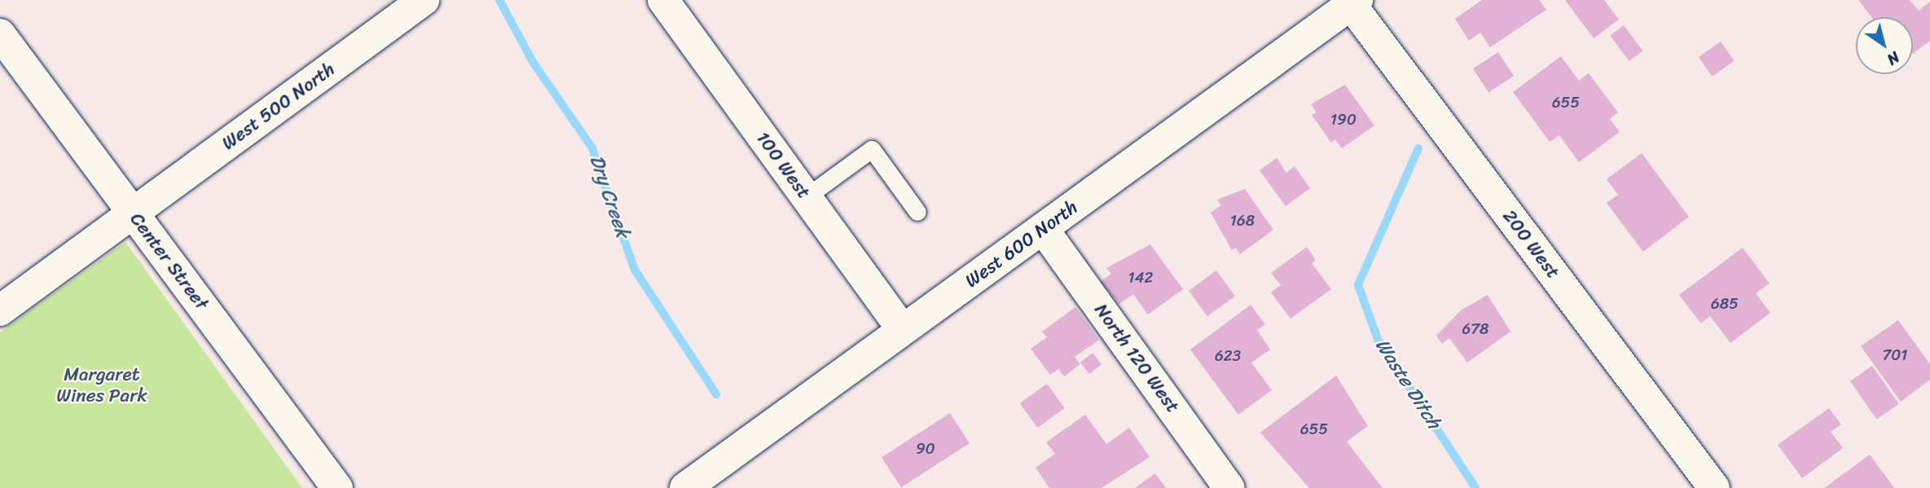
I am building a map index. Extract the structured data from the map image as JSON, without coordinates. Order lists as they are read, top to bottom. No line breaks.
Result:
{"streets":{"street":["West 500 North","100 West","West 600 North","200 West","Center Street","North 120 West"]},"crossings":[["West 500 North","Center Street"],["100 West","West 600 North"],["West 600 North","200 West"],["West 600 North","North 120 West"]],"water":["Dry Creek","Waste Ditch"],"parks":["Margaret Wines Park"],"house_numbers":["655","190","168","142","685","678","701","623","655","90"],"north":"bottom right"}
